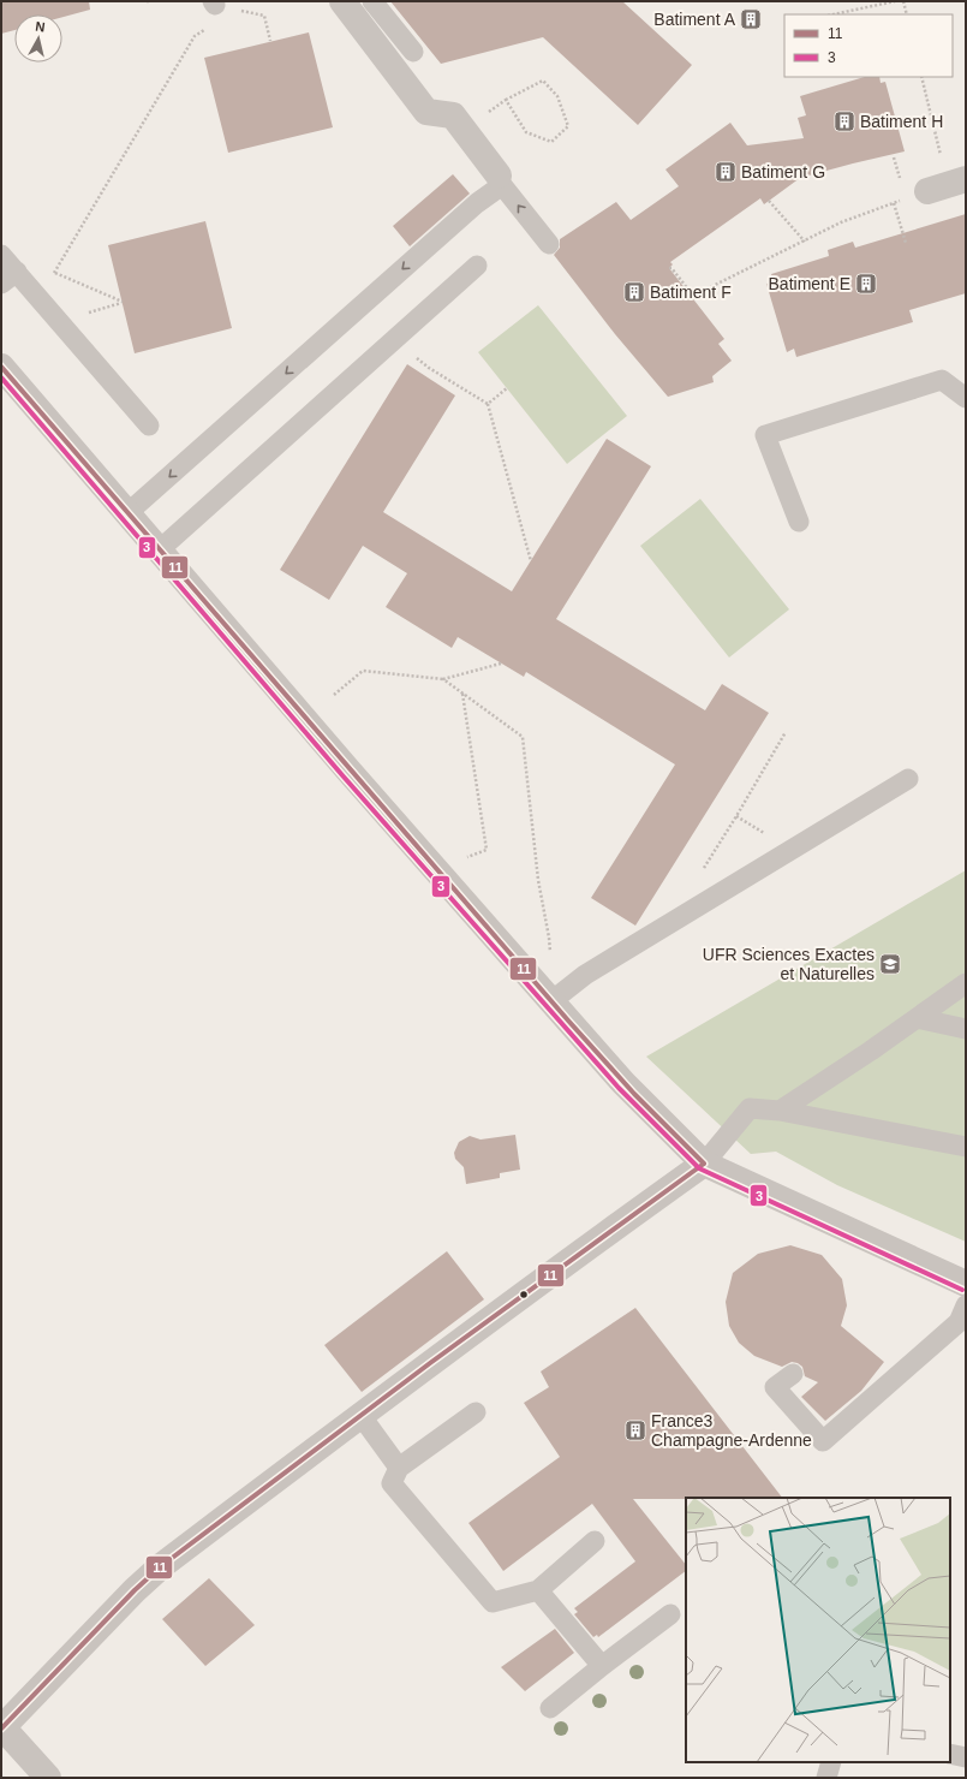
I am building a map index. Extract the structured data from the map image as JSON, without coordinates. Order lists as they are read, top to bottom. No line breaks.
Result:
{"places":{"building":["Batiment A","Batiment H","Batiment G","Batiment E","Batiment F","France3 Champagne-Ardenne"],"school or university":["UFR Sciences Exactes et Naturelles"]},"lines":["transit line 11","transit line 3"],"legend":["11","3"],"north":"top"}
